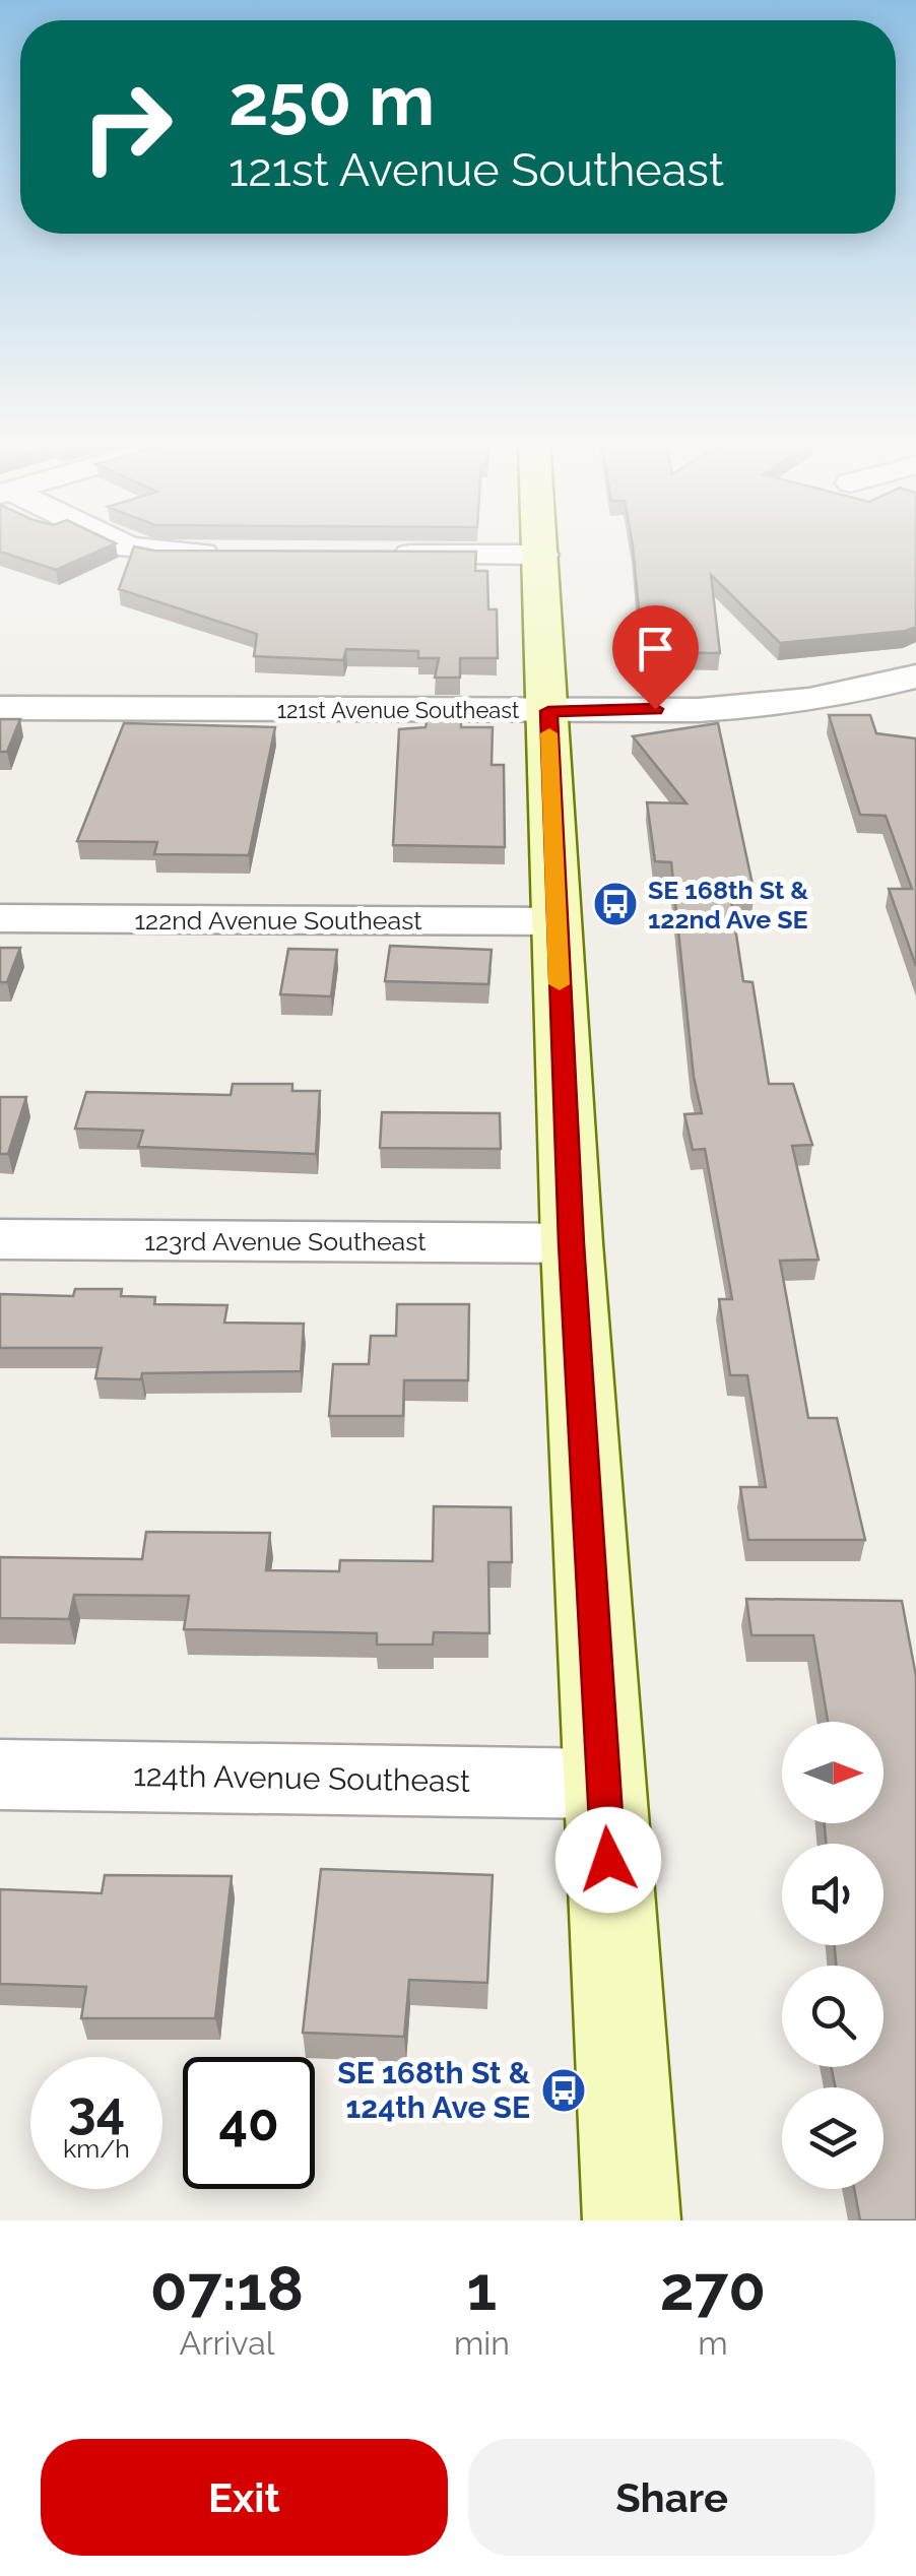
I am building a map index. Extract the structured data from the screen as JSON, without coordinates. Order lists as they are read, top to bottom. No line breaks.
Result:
{"streets":{"street":["121st Avenue Southeast","122nd Avenue Southeast","123rd Avenue Southeast","124th Avenue Southeast"]},"places":{"bus stop":["SE 168th St & 122nd Ave SE","SE 168th St & 124th Ave SE"]},"north":"right","page":{"turn":["250 m","121st Avenue Southeast"],"speed":"34 km/h","limit":"40","eta":["07:18","Arrival","1","min","270","m"],"buttons":["Exit","Share"]}}
